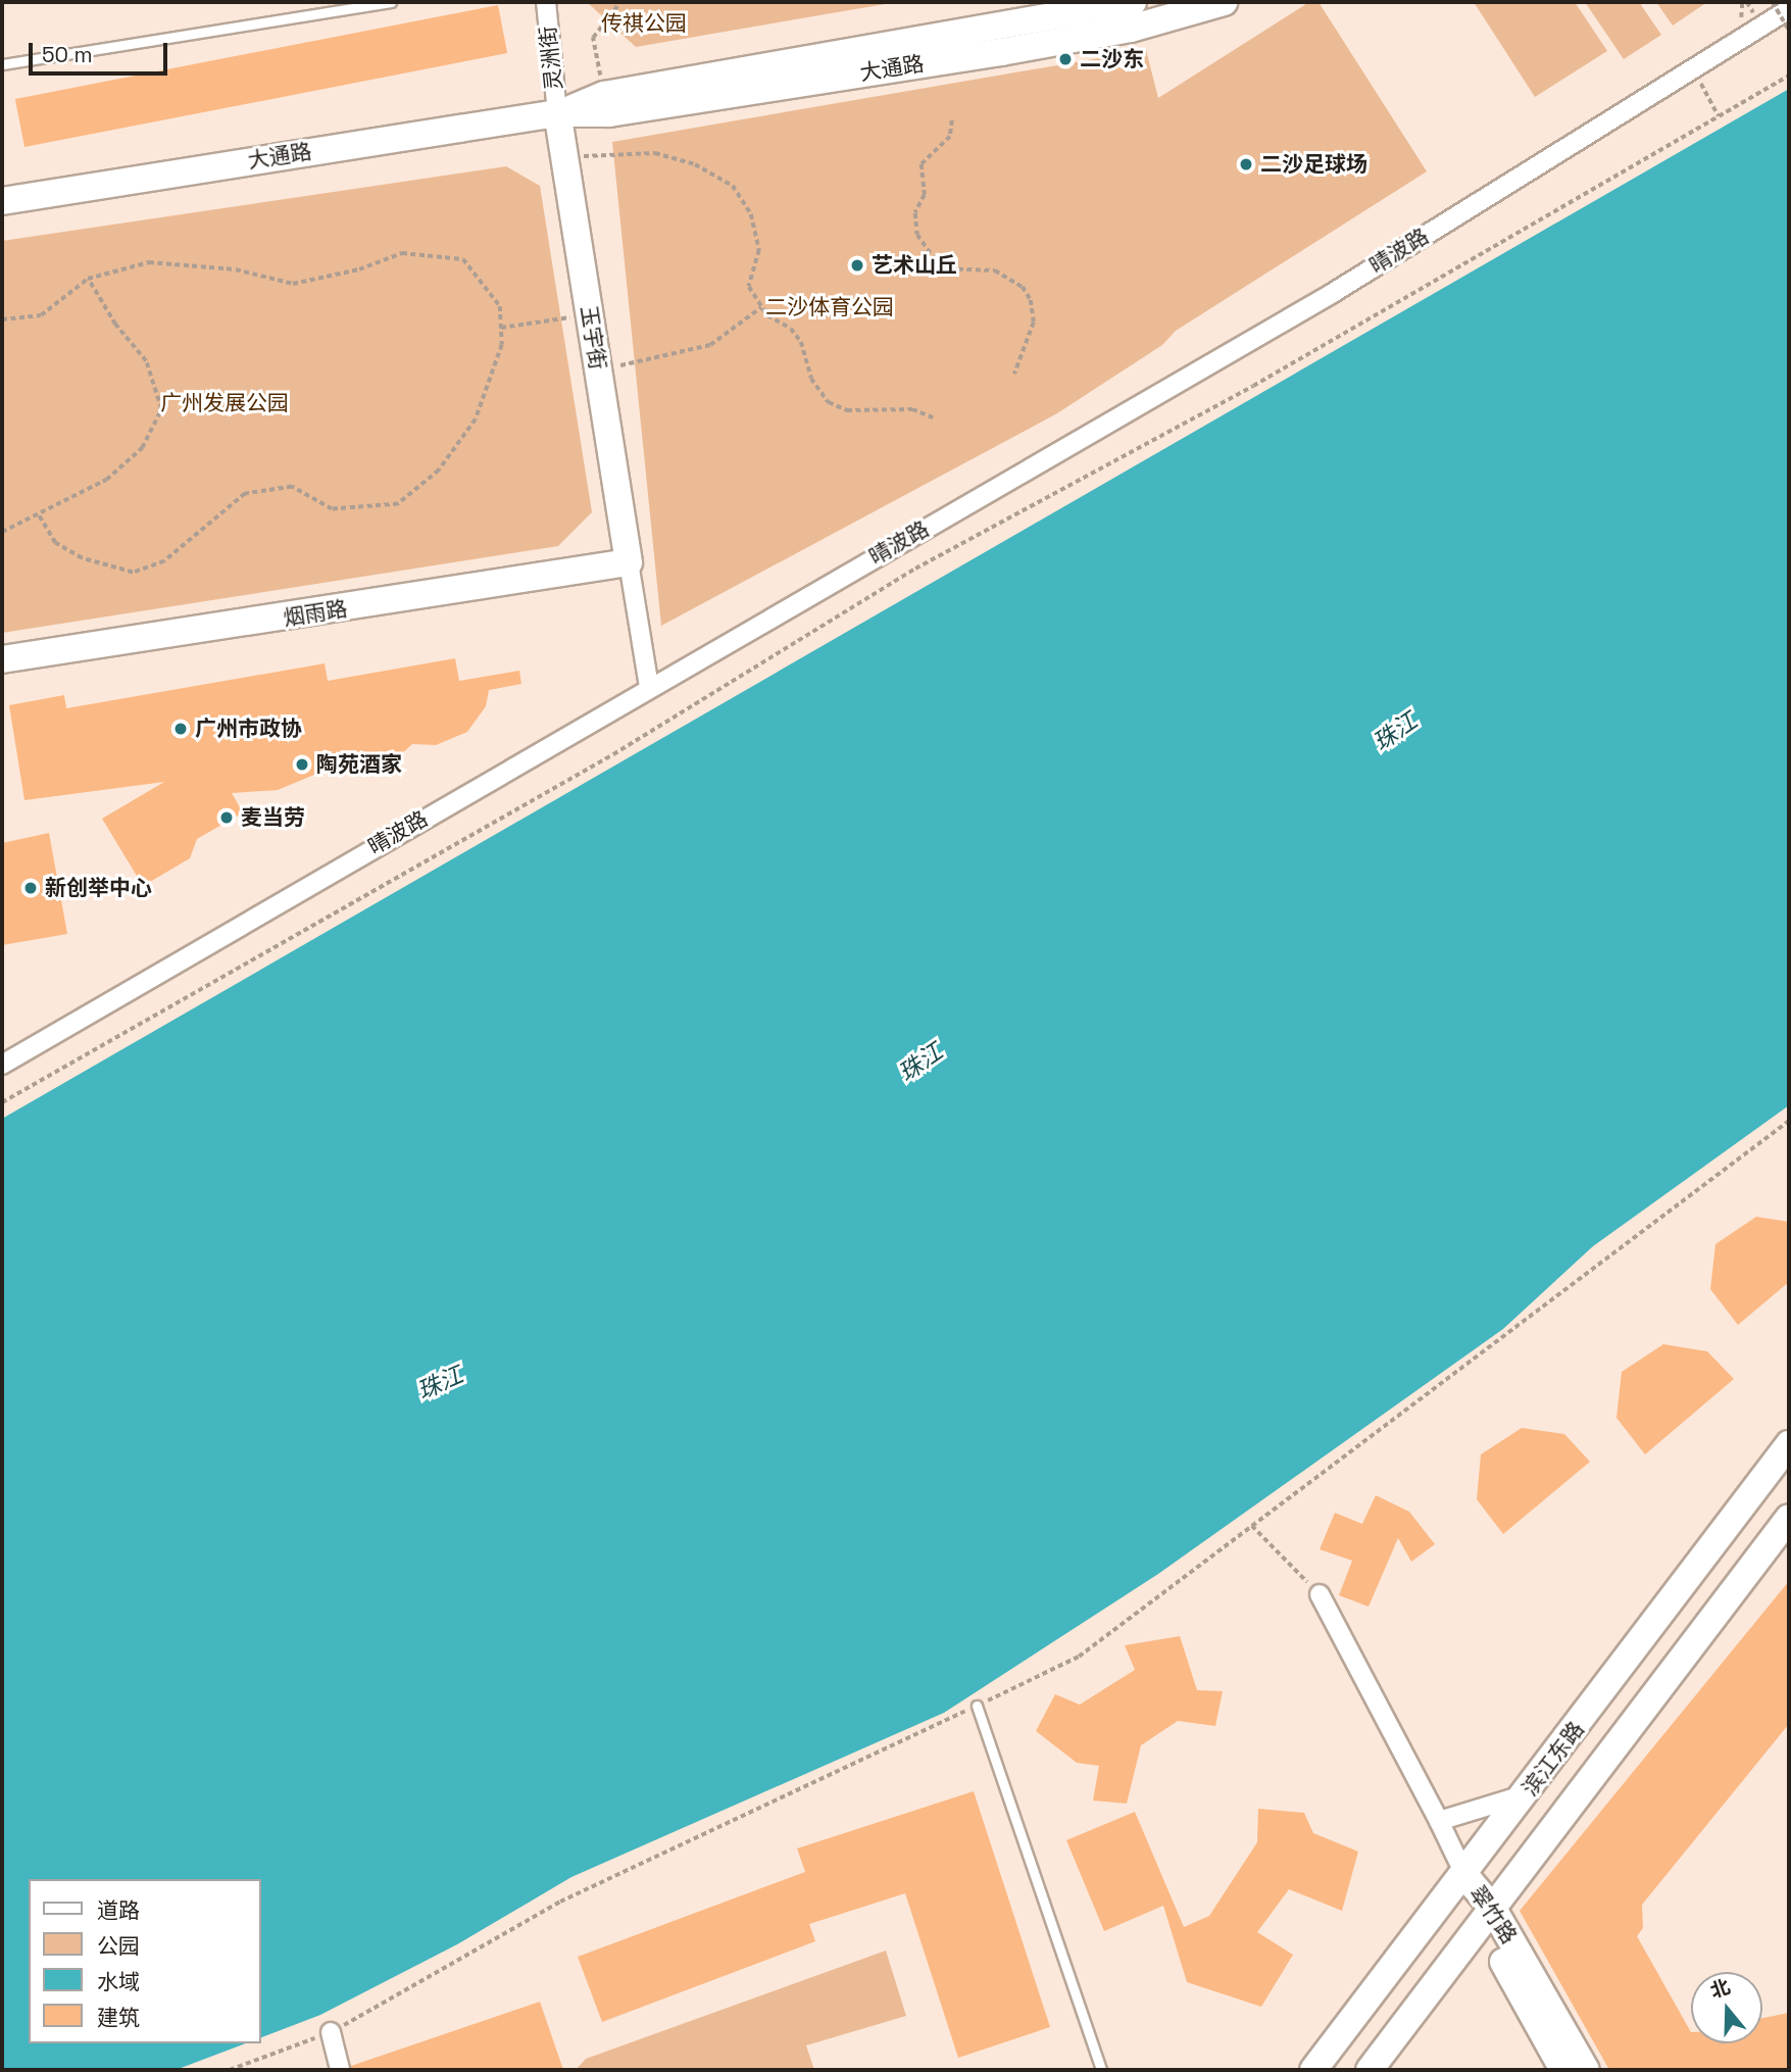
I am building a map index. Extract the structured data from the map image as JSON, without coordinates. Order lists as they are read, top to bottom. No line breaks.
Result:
{"streets":{"main road":["大通路","玉宇街","烟雨路","滨江东路","翠竹路"],"street":["灵洲街","晴波路"]},"crossings":[["灵洲街","大通路"],["灵洲街","玉宇街"],["大通路","玉宇街"],["玉宇街","烟雨路"],["滨江东路","翠竹路"]],"water":["珠江"],"parks":["传祺公园","二沙体育公园","广州发展公园"],"places":["二沙东","二沙足球场","艺术山丘","广州市政协","陶苑酒家","麦当劳","新创举中心"],"legend":["道路","公园","水域","建筑"],"scale_bar":"50 m","north":"top"}
